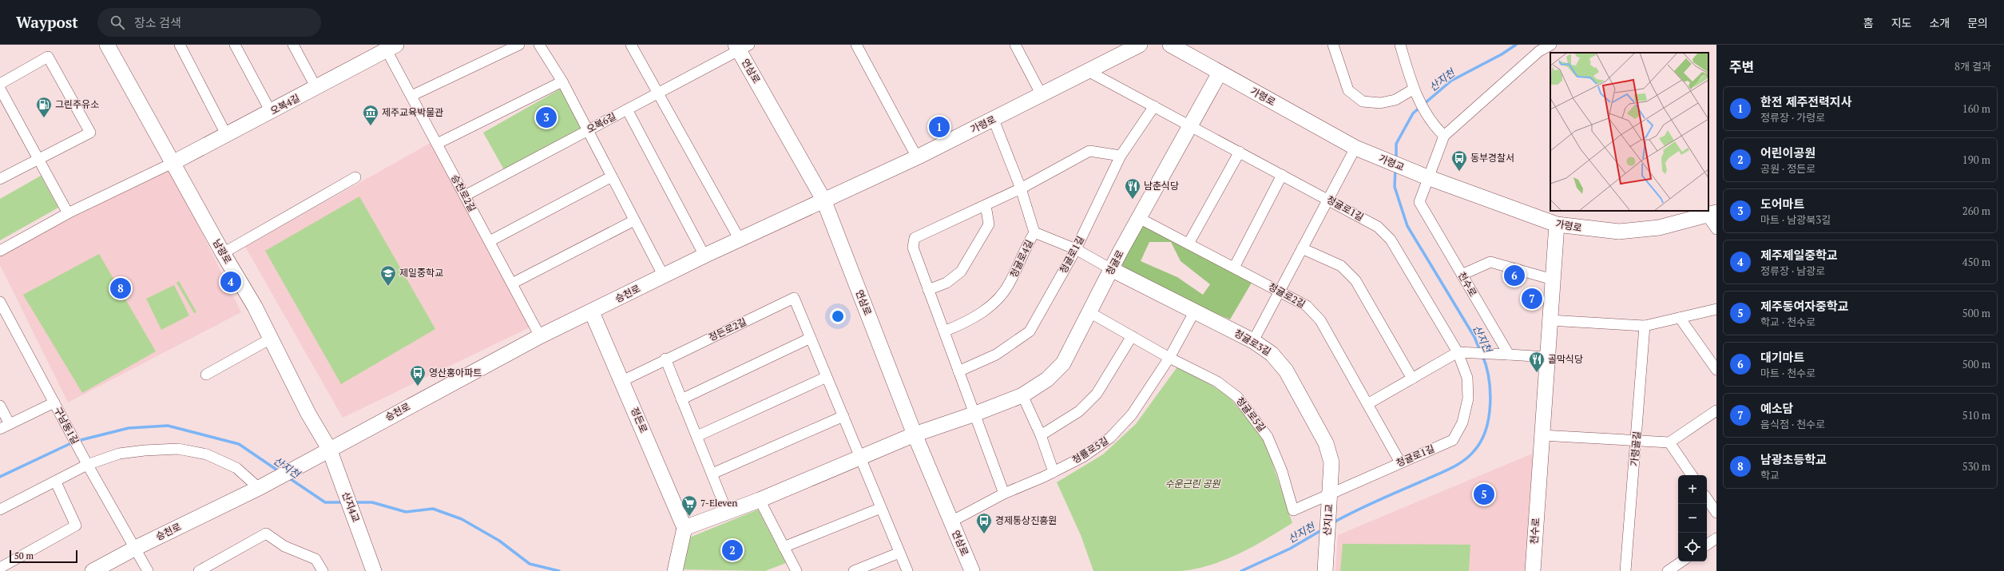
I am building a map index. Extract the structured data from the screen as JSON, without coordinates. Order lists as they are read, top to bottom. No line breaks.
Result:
{"streets":{"main road":["연삼로","가령로","오복4길","가령교","남광로","청귤로","천수로","승천로","청귤로3길","정든로","산지4교","산지1교"],"street":["오복6길","승천로2길","청귤로1길","청귤로4길","청귤로2길","정든로2길","청귤로5길","구남동1길","가령골길","청률로5길"]},"crossings":[["연삼로","가령로"],["연삼로","오복6길"],["연삼로","청귤로"],["연삼로","승천로"],["연삼로","청률로5길"],["가령로","가령교"],["가령로","청귤로1길"],["가령로","청귤로4길"],["가령로","청귤로"],["가령로","천수로"],["가령로","승천로"],["오복4길","승천로2길"],["오복4길","남광로"],["오복6길","승천로2길"],["가령교","천수로"],["승천로2길","승천로"],["청귤로1길","청귤로"],["청귤로1길","청귤로2길"],["청귤로1길","청귤로3길"],["청귤로1길","청귤로5길"],["청귤로1길","산지1교"],["남광로","승천로"],["남광로","산지4교"],["청귤로","청귤로2길"],["청귤로","청귤로3길"],["청귤로","청귤로5길"],["승천로","정든로"],["승천로","구남동1길"],["정든로2길","정든로"],["청귤로3길","청률로5길"],["청귤로3길","산지1교"],["청귤로5길","청률로5길"]],"water":["산지천"],"parks":["수운근린 공원"],"places":{"fuel station":["그린주유소"],"museum":["제주교육박물관"],"bus stop":["동부경찰서","영산홍아파트","경제통상진흥원"],"restaurant":["남춘식당","골막식당"],"school or university":["제일중학교"],"supermarket":["7-Eleven"]},"scale_bar":"50 m","page":{"header":"Waypost","search":"장소 검색","nav":["홈","지도","소개","문의"],"heading":["주변","8개 결과"],"list":[{"mark":"1","name":"한전 제주전력지사","note":"정류장 · 가령로","value":"160 m"},{"mark":"2","name":"어린이공원","note":"공원 · 정든로","value":"190 m"},{"mark":"3","name":"도어마트","note":"마트 · 남광북3길","value":"260 m"},{"mark":"4","name":"제주제일중학교","note":"정류장 · 남광로","value":"450 m"},{"mark":"5","name":"제주동여자중학교","note":"학교 · 천수로","value":"500 m"},{"mark":"6","name":"대기마트","note":"마트 · 천수로","value":"500 m"},{"mark":"7","name":"예소담","note":"음식점 · 천수로","value":"510 m"},{"mark":"8","name":"남광초등학교","note":"학교","value":"530 m"}],"pins":["3","1","6","4","8","7","5","2"],"map_buttons":["+","−"],"scale":"50 m"}}
